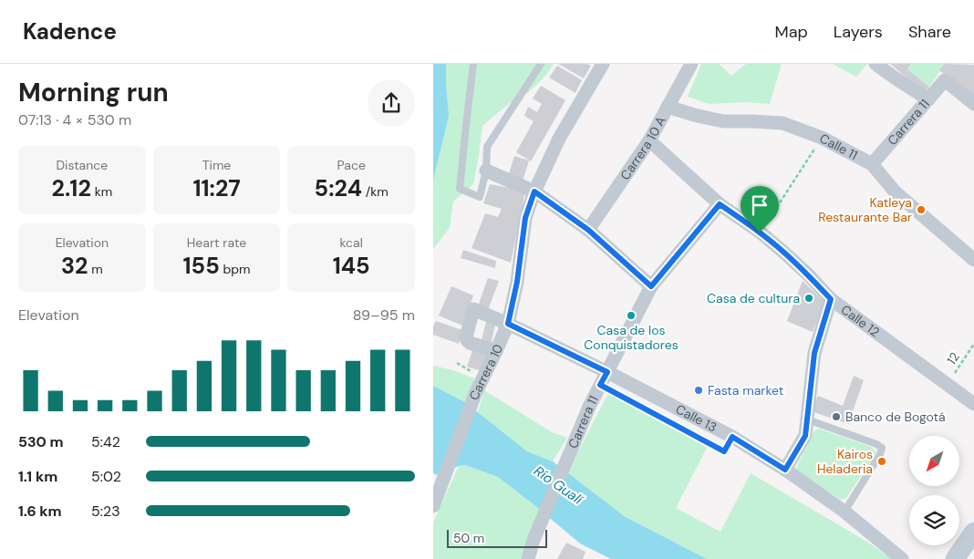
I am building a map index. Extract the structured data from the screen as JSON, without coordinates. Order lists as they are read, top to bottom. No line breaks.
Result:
{"streets":{"street":["Carrera 11","Carrera 10 A","Calle 11","Calle 12","Carrera 10","Calle 13"],"path":["12"]},"crossings":[["Carrera 11","Calle 11"],["Carrera 11","Calle 12"],["Carrera 11","Calle 13"],["Carrera 10 A","Calle 11"],["Carrera 10 A","Calle 12"],["Calle 12","12"],["Carrera 10","Calle 13"]],"water":["Río Gualí"],"places":["Katleya Restaurante Bar","Casa de cultura","Casa de los Conquistadores","Fasta market","Banco de Bogotá","Kairos Heladeria"],"scale_bar":"50 m","north":"bottom left","page":{"header":"Kadence","nav":["Map","Layers","Share"],"heading":["Morning run","07:13 · 4 × 530 m"],"stats":[["Distance","2.12 km"],["Time","11:27"],["Pace","5:24 /km"],["Elevation","32 m"],["Heart rate","155 bpm"],["kcal","145"]],"chart":["Elevation","89–95 m"],"list":[{"name":"530 m","note":"5:42"},{"name":"1.1 km","note":"5:02"},{"name":"1.6 km","note":"5:23"}],"scale":"50 m"}}
